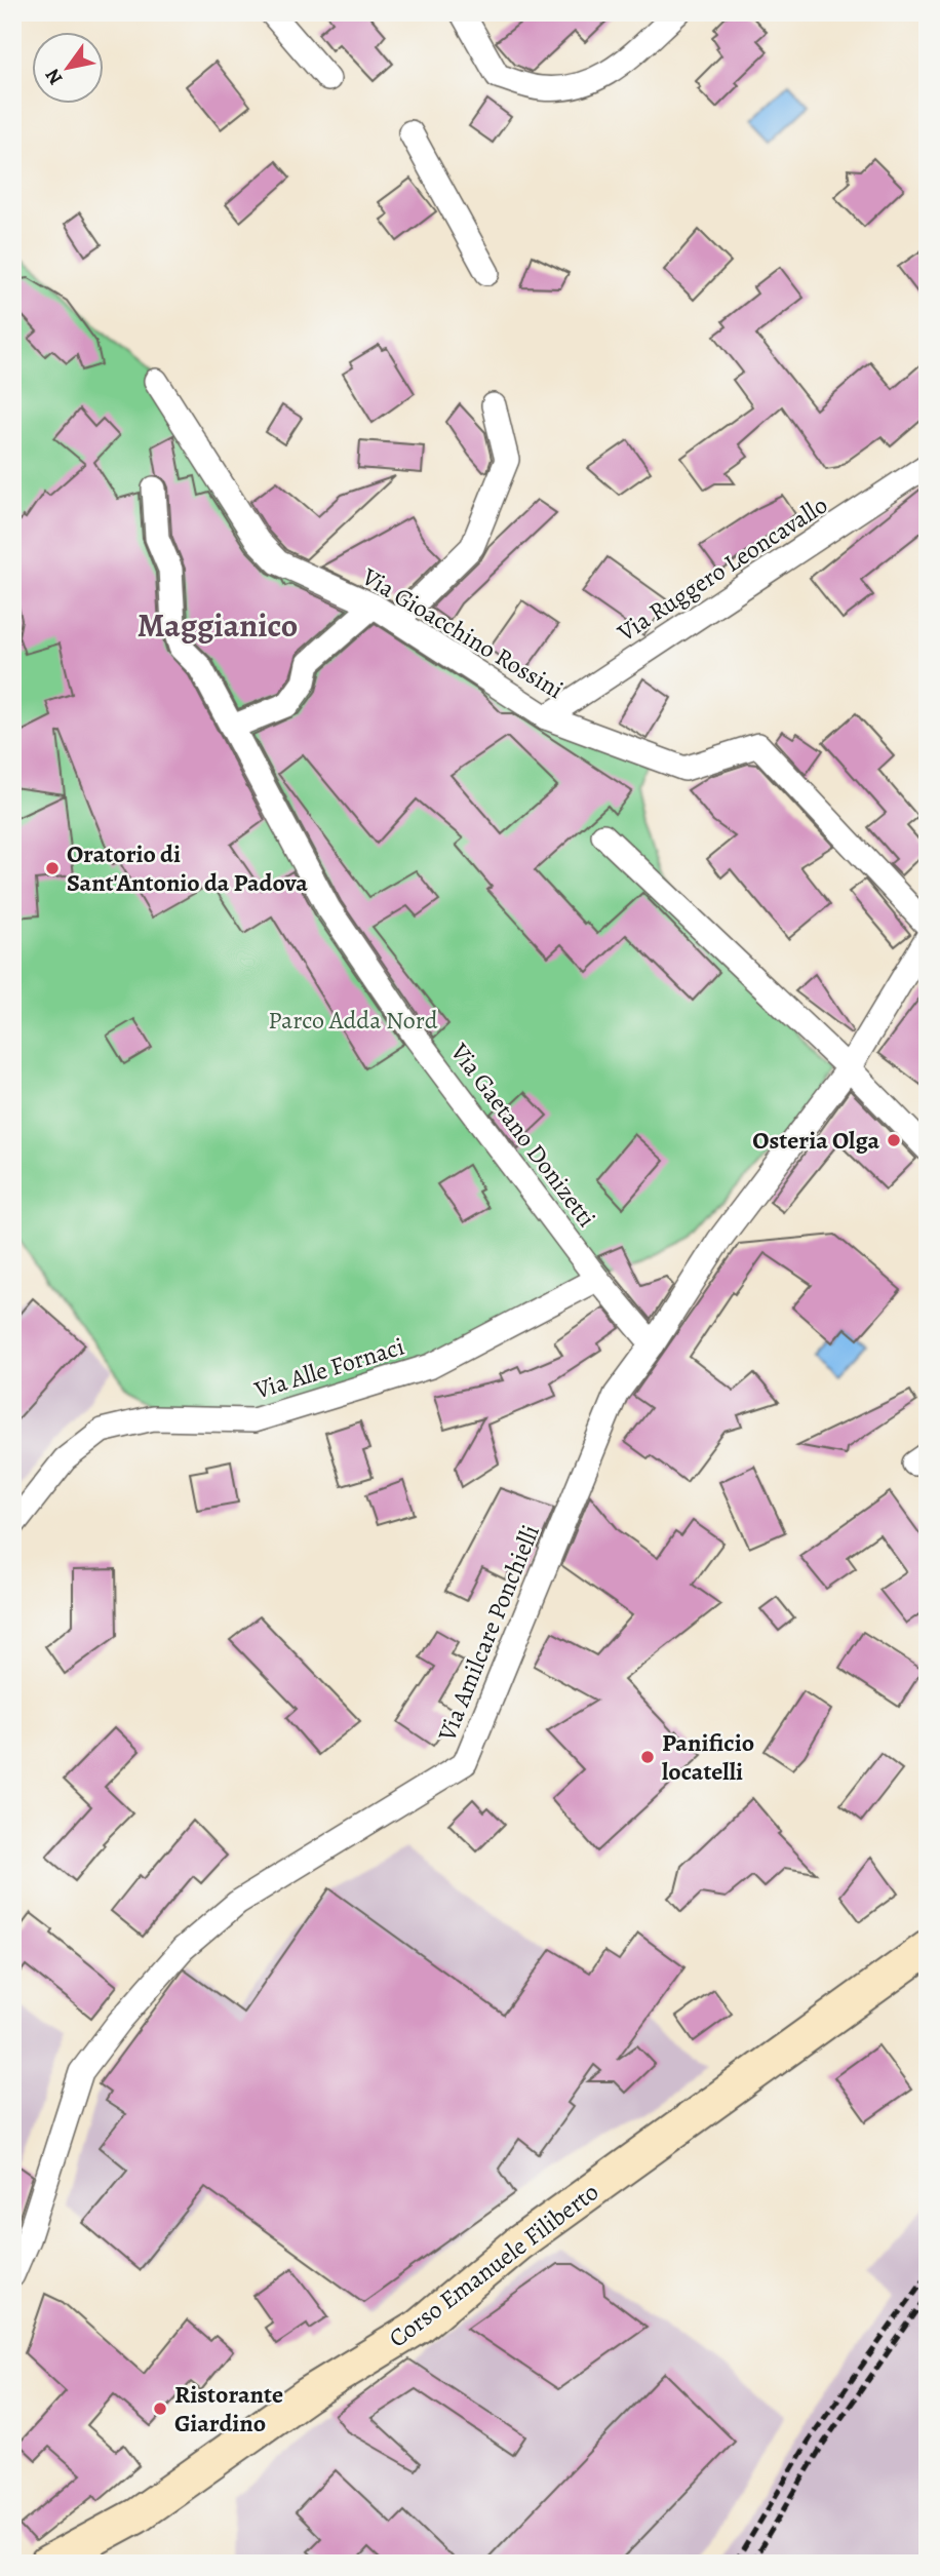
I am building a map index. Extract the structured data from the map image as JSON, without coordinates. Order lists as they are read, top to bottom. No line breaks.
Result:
{"streets":{"main road":["Corso Emanuele Filiberto"],"street":["Via Ruggero Leoncavallo","Via Gioacchino Rossini","Via Gaetano Donizetti","Via Alle Fornaci","Via Amilcare Ponchielli"]},"crossings":[["Via Ruggero Leoncavallo","Via Gioacchino Rossini"],["Via Gaetano Donizetti","Via Alle Fornaci"]],"districts":["Maggianico"],"parks":["Parco Adda Nord"],"places":["Oratorio di Sant'Antonio da Padova","Osteria Olga","Panificio locatelli","Ristorante Giardino"],"north":"bottom left"}
